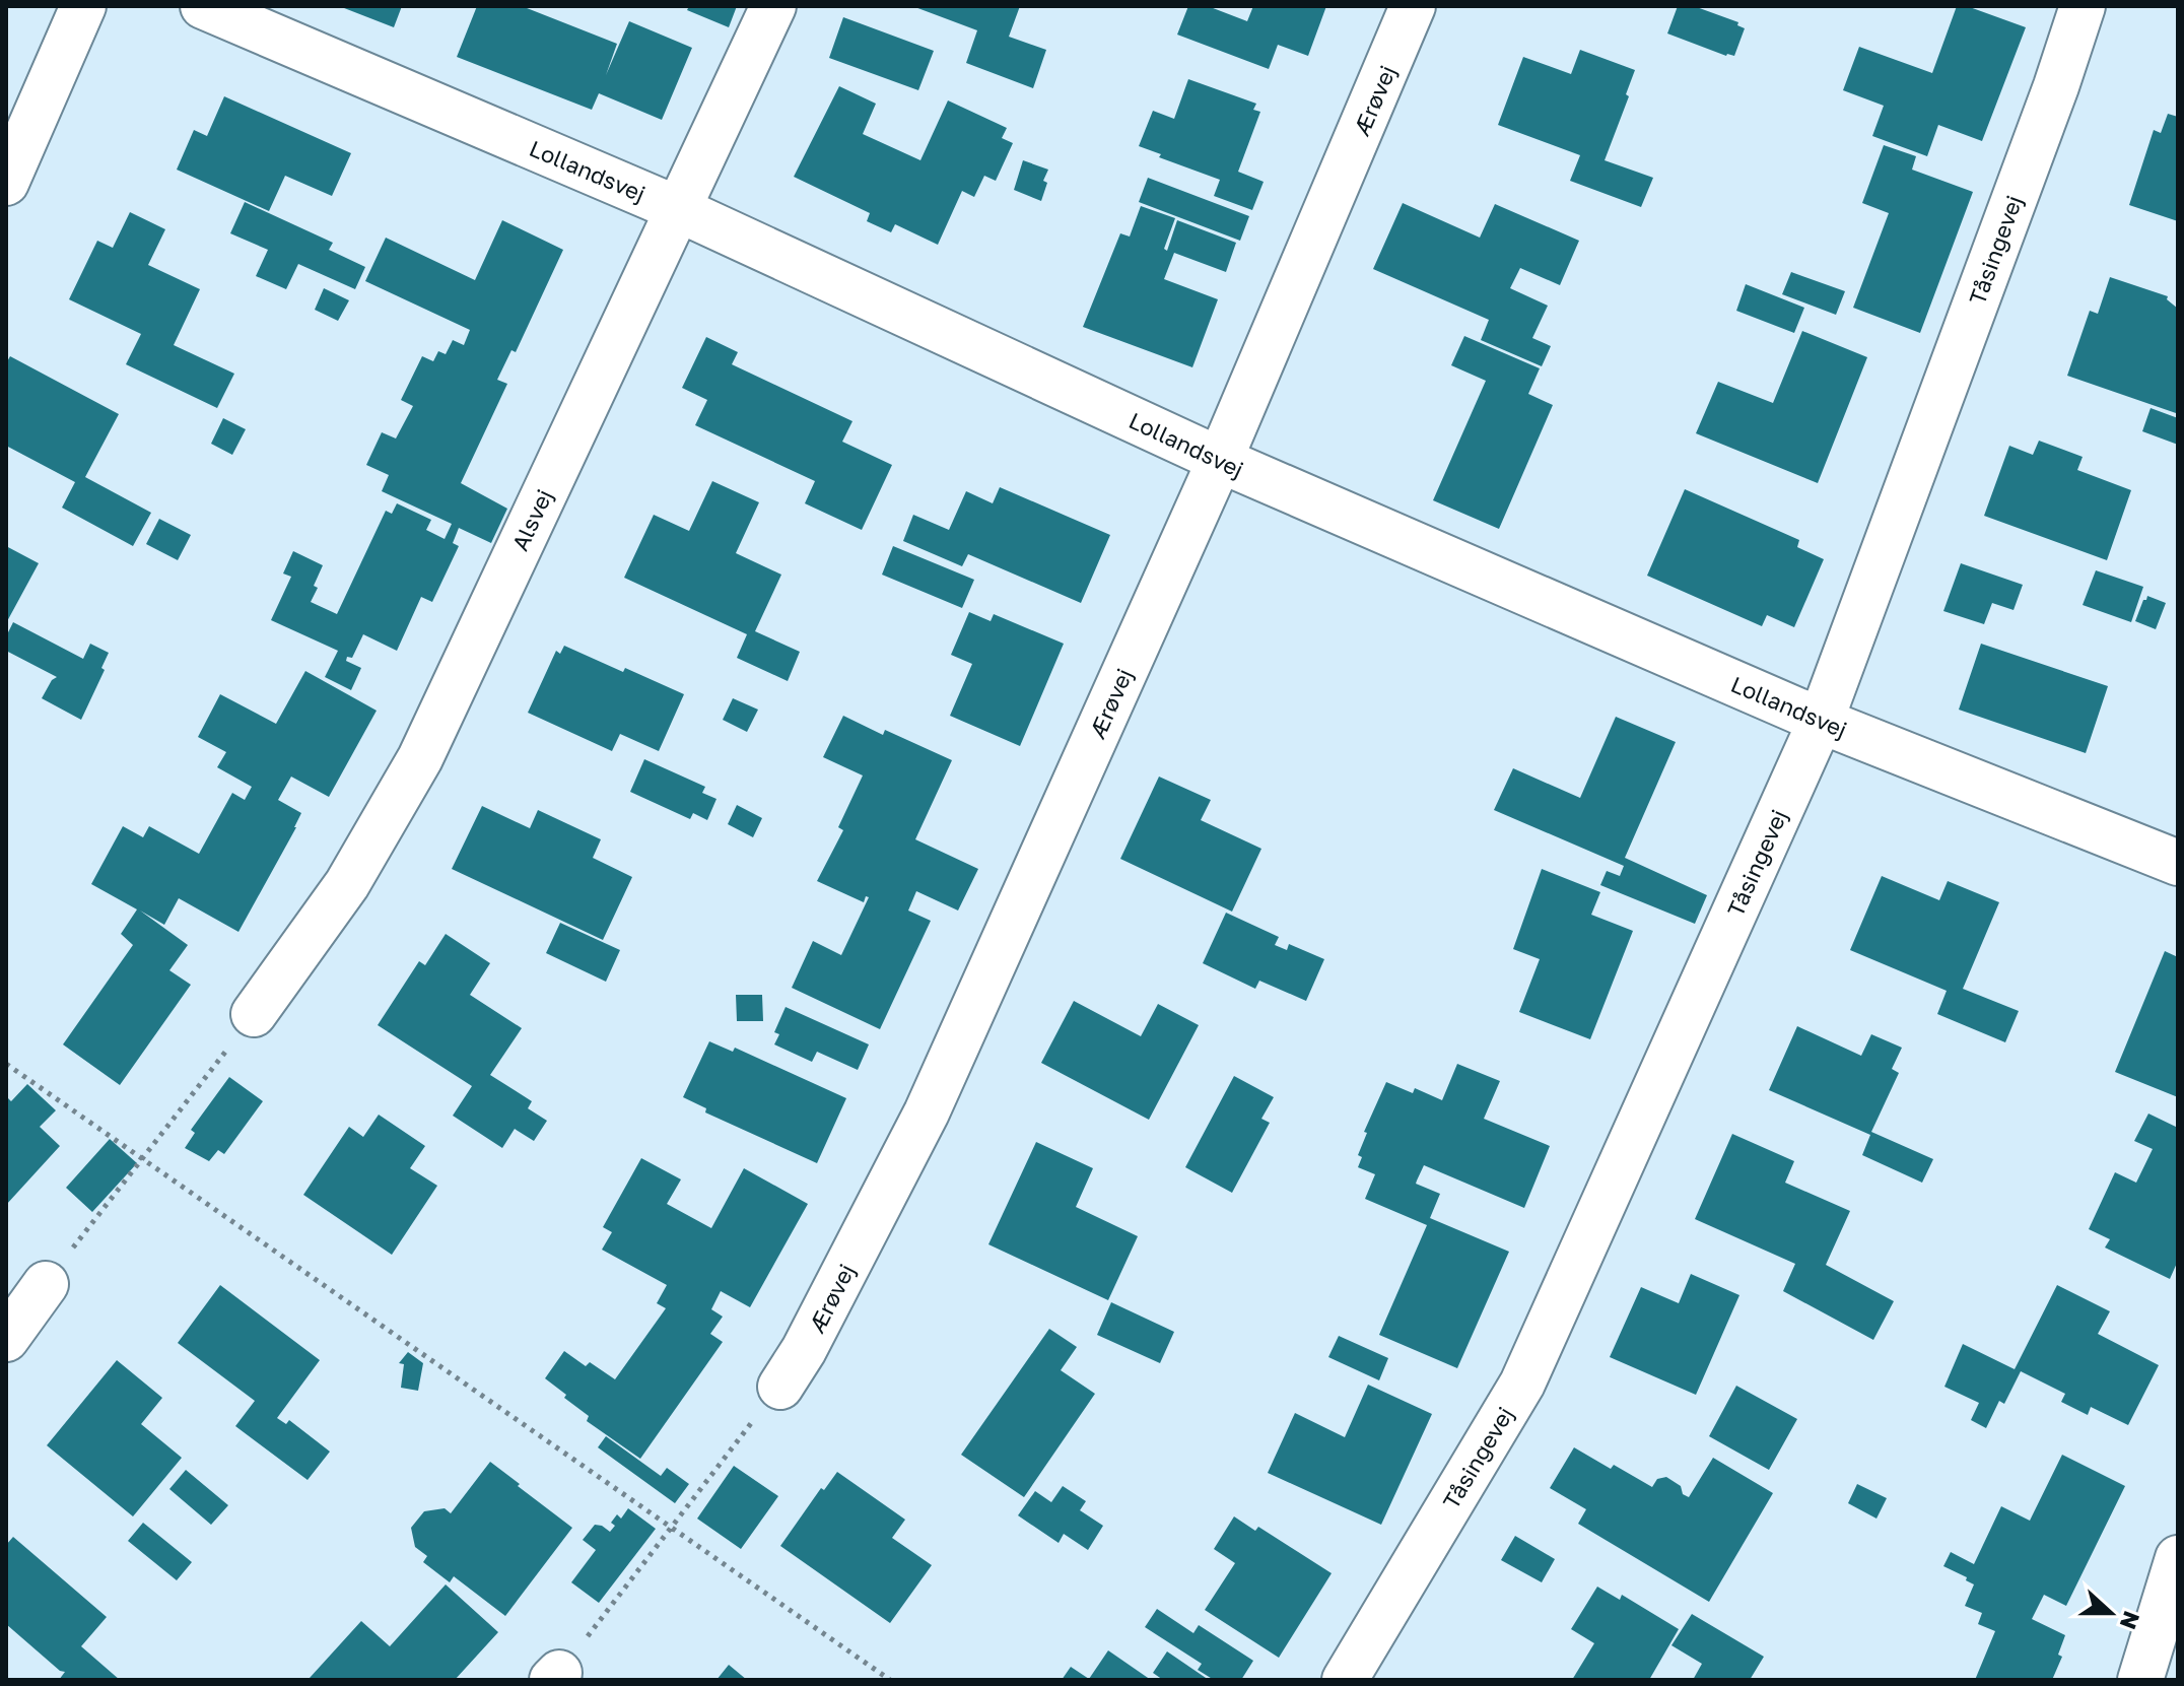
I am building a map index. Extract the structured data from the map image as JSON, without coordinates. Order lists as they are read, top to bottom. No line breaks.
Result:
{"streets":{"street":["Ærøvej","Lollandsvej","Tåsingevej","Alsvej"]},"crossings":[["Ærøvej","Lollandsvej"],["Lollandsvej","Tåsingevej"],["Lollandsvej","Alsvej"]],"north":"right"}
